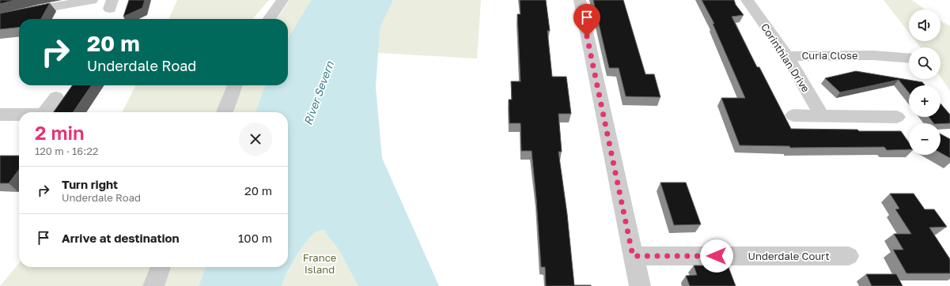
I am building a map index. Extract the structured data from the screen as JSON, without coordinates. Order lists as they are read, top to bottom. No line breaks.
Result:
{"streets":{"street":["Curia Close","Corinthian Drive","Underdale Court"]},"crossings":[["Curia Close","Corinthian Drive"]],"water":["River Severn"],"parks":["France Island"],"page":{"map_buttons":["+","−"],"turn":["20 m","Underdale Road"],"heading":["2 min","120 m · 16:22"],"list":[{"name":"Turn right","note":"Underdale Road","value":"20 m"},{"name":"Arrive at destination","value":"100 m"}]}}
